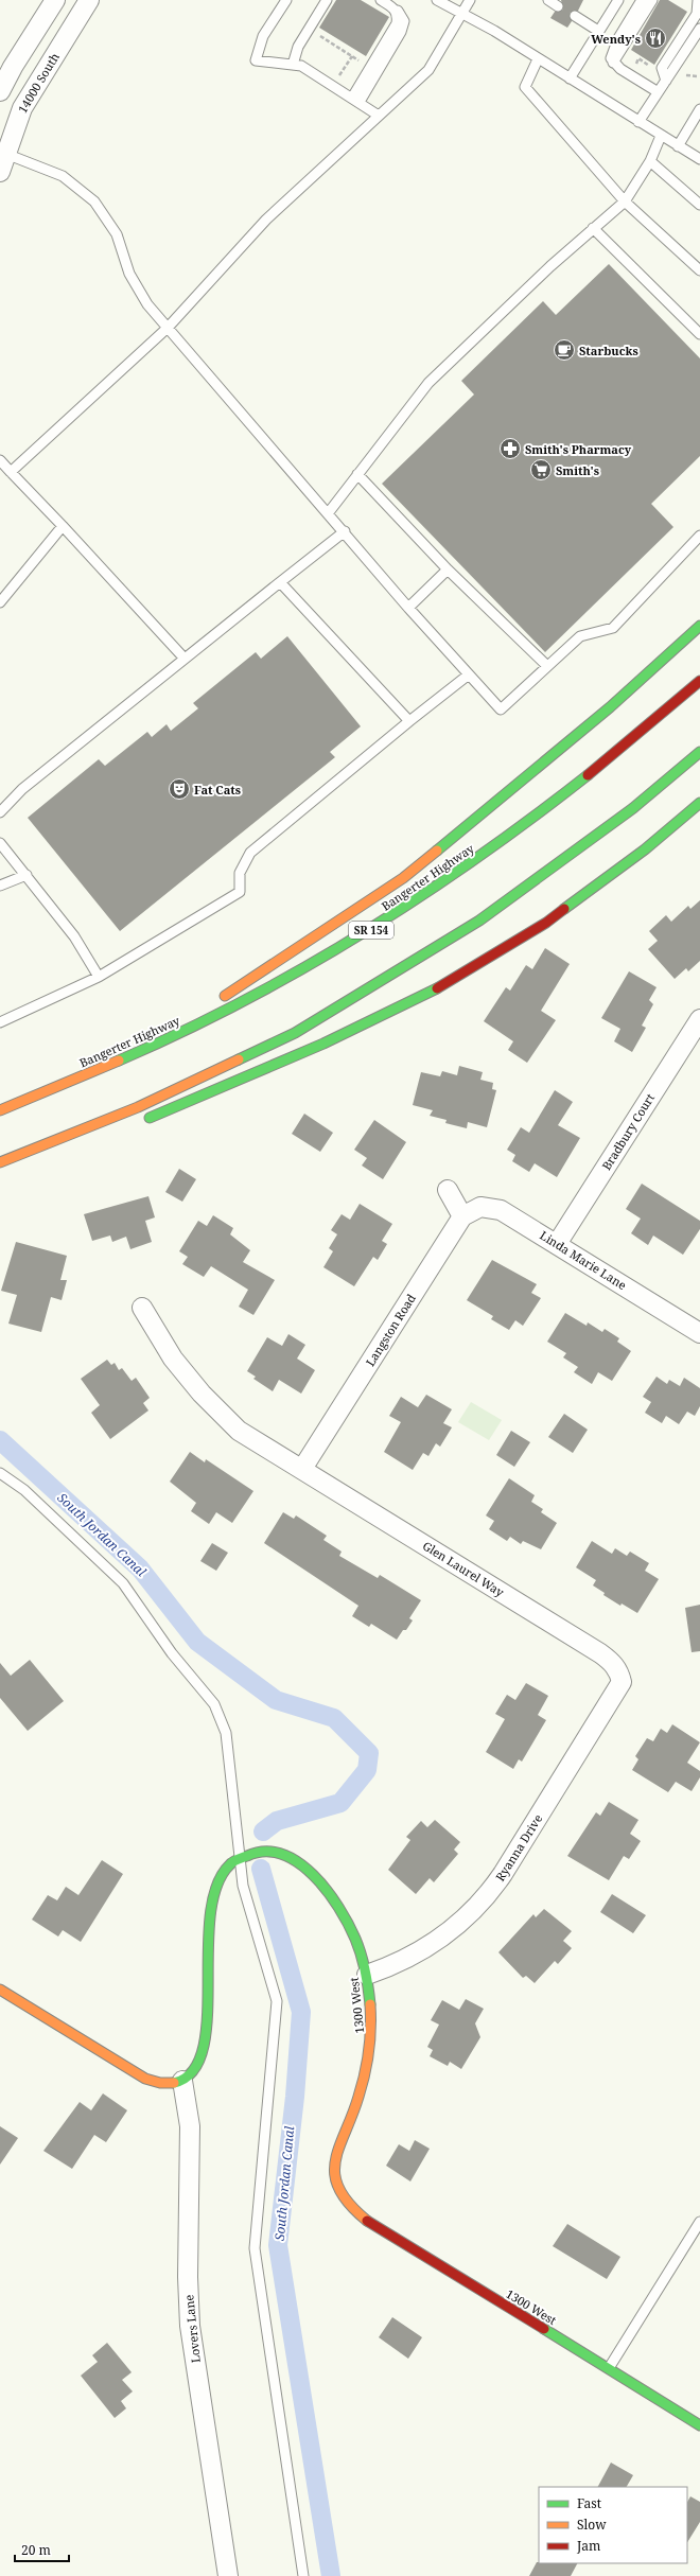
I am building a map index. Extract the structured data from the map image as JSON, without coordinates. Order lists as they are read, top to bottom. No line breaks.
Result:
{"streets":{"main road":["Bangerter Highway","SR 154","1300 West"],"street":["14000 South","Bradbury Court","Linda Marie Lane","Langston Road","Glen Laurel Way","Ryanna Drive","Lovers Lane"]},"crossings":[["Bradbury Court","Linda Marie Lane"],["Linda Marie Lane","Langston Road"],["Langston Road","Glen Laurel Way"],["Glen Laurel Way","Ryanna Drive"],["Ryanna Drive","1300 West"],["1300 West","Lovers Lane"]],"water":["South Jordan Canal"],"places":{"restaurant":["Wendy's"],"cafe":["Starbucks"],"pharmacy":["Smith's Pharmacy"],"supermarket":["Smith's"],"theatre":["Fat Cats"]},"legend":["Fast","Slow","Jam"],"scale_bar":"20 m"}
